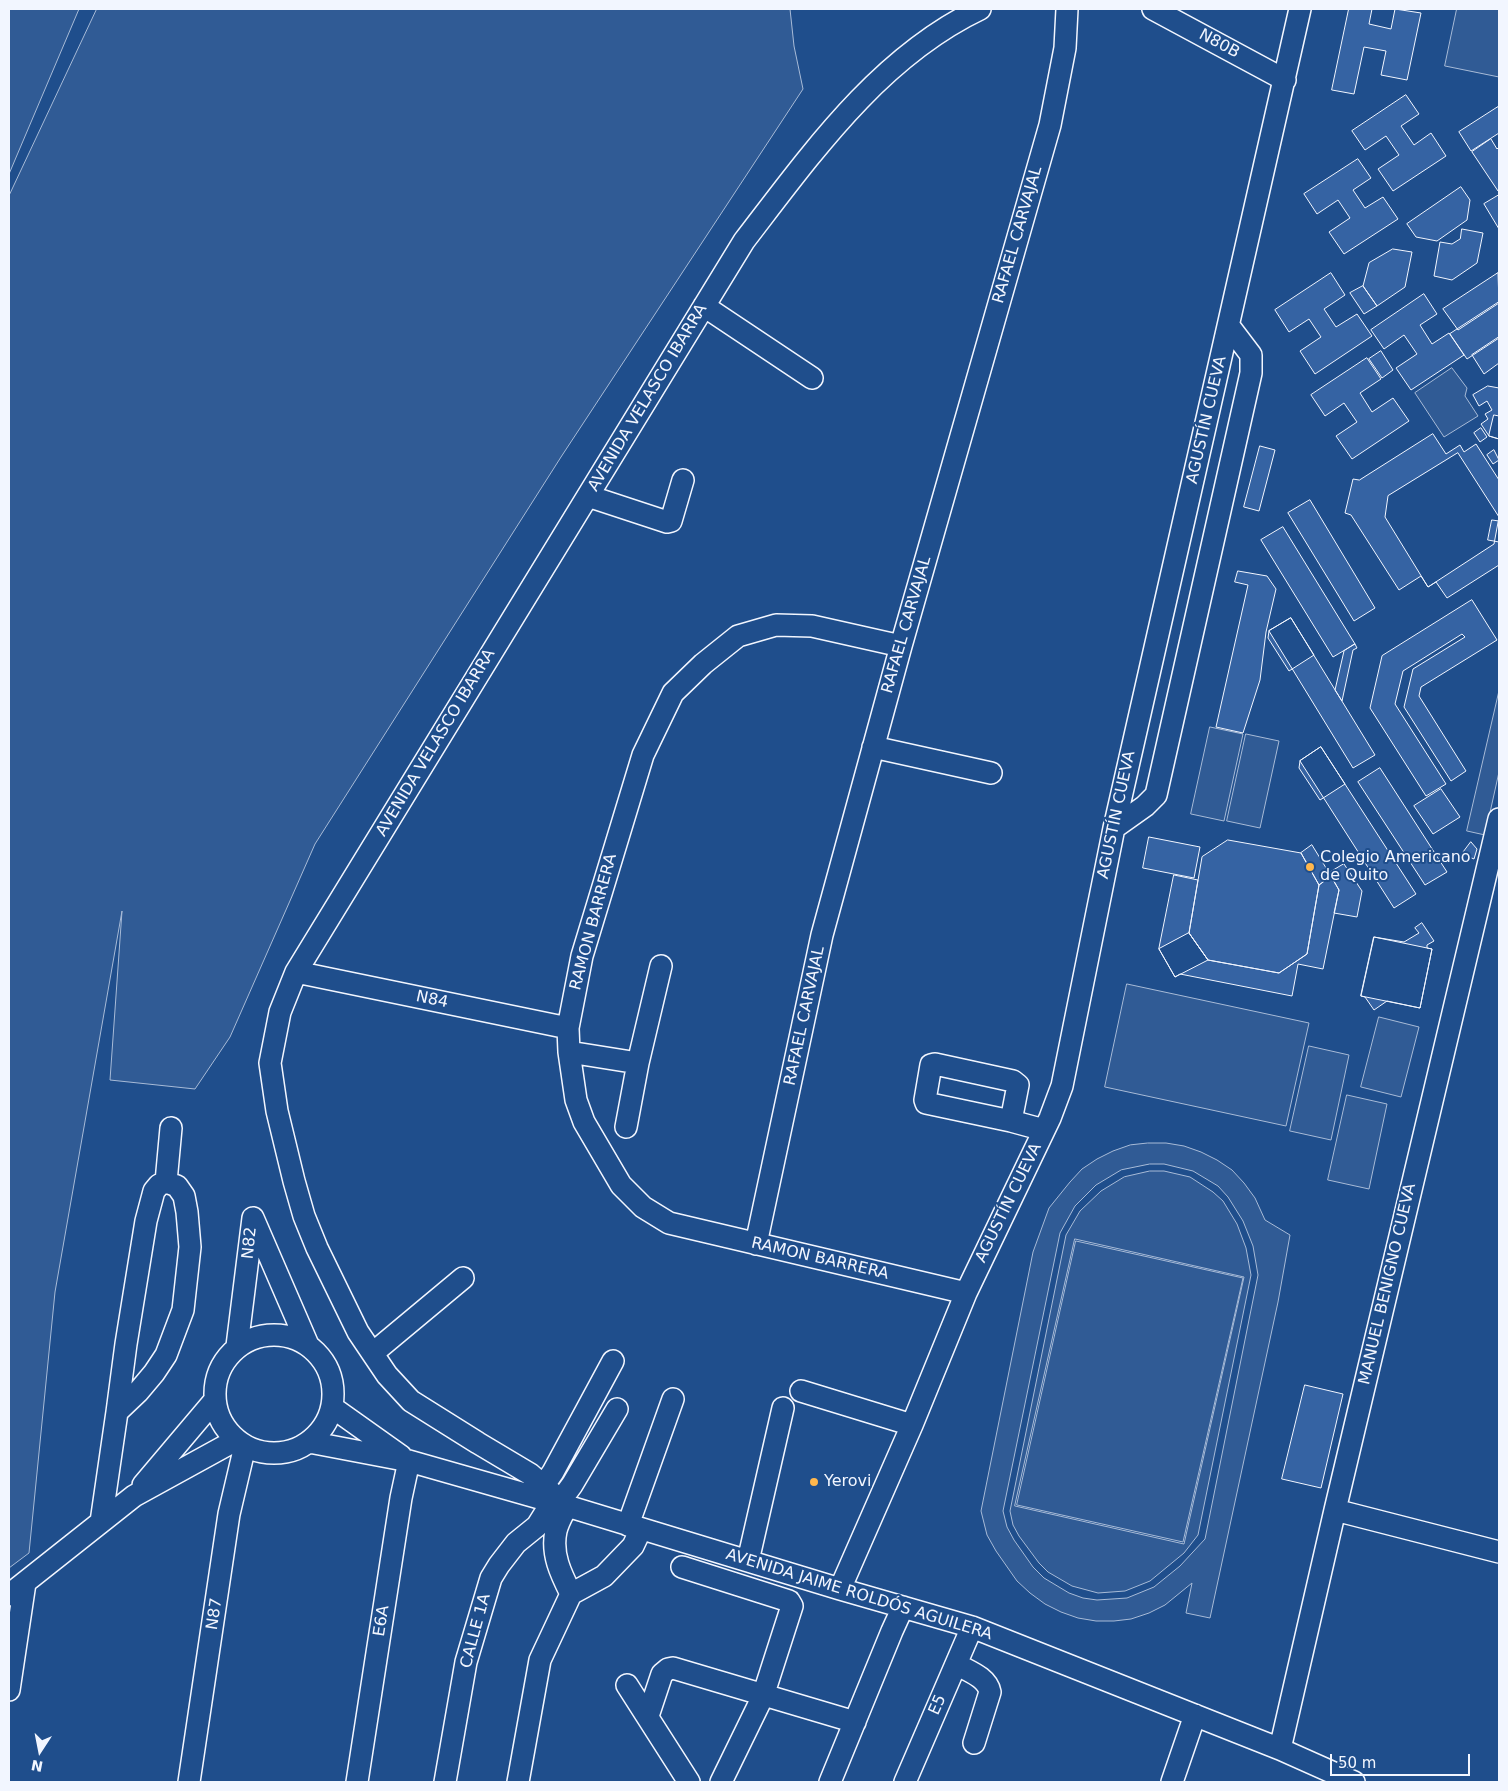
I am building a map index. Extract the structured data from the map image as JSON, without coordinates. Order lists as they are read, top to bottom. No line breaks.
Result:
{"streets":{"street":["N80B","RAFAEL CARVAJAL","AVENIDA VELASCO IBARRA","AGUSTÍN CUEVA","RAMON BARRERA","N84","N82","MANUEL BENIGNO CUEVA","AVENIDA JAIME ROLDÓS AGUILERA","N87","E6A","CALLE 1A","E5"]},"crossings":[["N80B","AGUSTÍN CUEVA"],["RAFAEL CARVAJAL","RAMON BARRERA"],["AVENIDA VELASCO IBARRA","N84"],["AVENIDA VELASCO IBARRA","AVENIDA JAIME ROLDÓS AGUILERA"],["AVENIDA VELASCO IBARRA","CALLE 1A"],["AGUSTÍN CUEVA","RAMON BARRERA"],["AGUSTÍN CUEVA","AVENIDA JAIME ROLDÓS AGUILERA"],["RAMON BARRERA","N84"],["N82","AVENIDA JAIME ROLDÓS AGUILERA"],["N82","N87"],["MANUEL BENIGNO CUEVA","AVENIDA JAIME ROLDÓS AGUILERA"],["AVENIDA JAIME ROLDÓS AGUILERA","N87"],["AVENIDA JAIME ROLDÓS AGUILERA","E6A"],["AVENIDA JAIME ROLDÓS AGUILERA","CALLE 1A"],["AVENIDA JAIME ROLDÓS AGUILERA","E5"]],"places":["Colegio Americano de Quito","Yerovi"],"scale_bar":"50 m","north":"bottom"}
